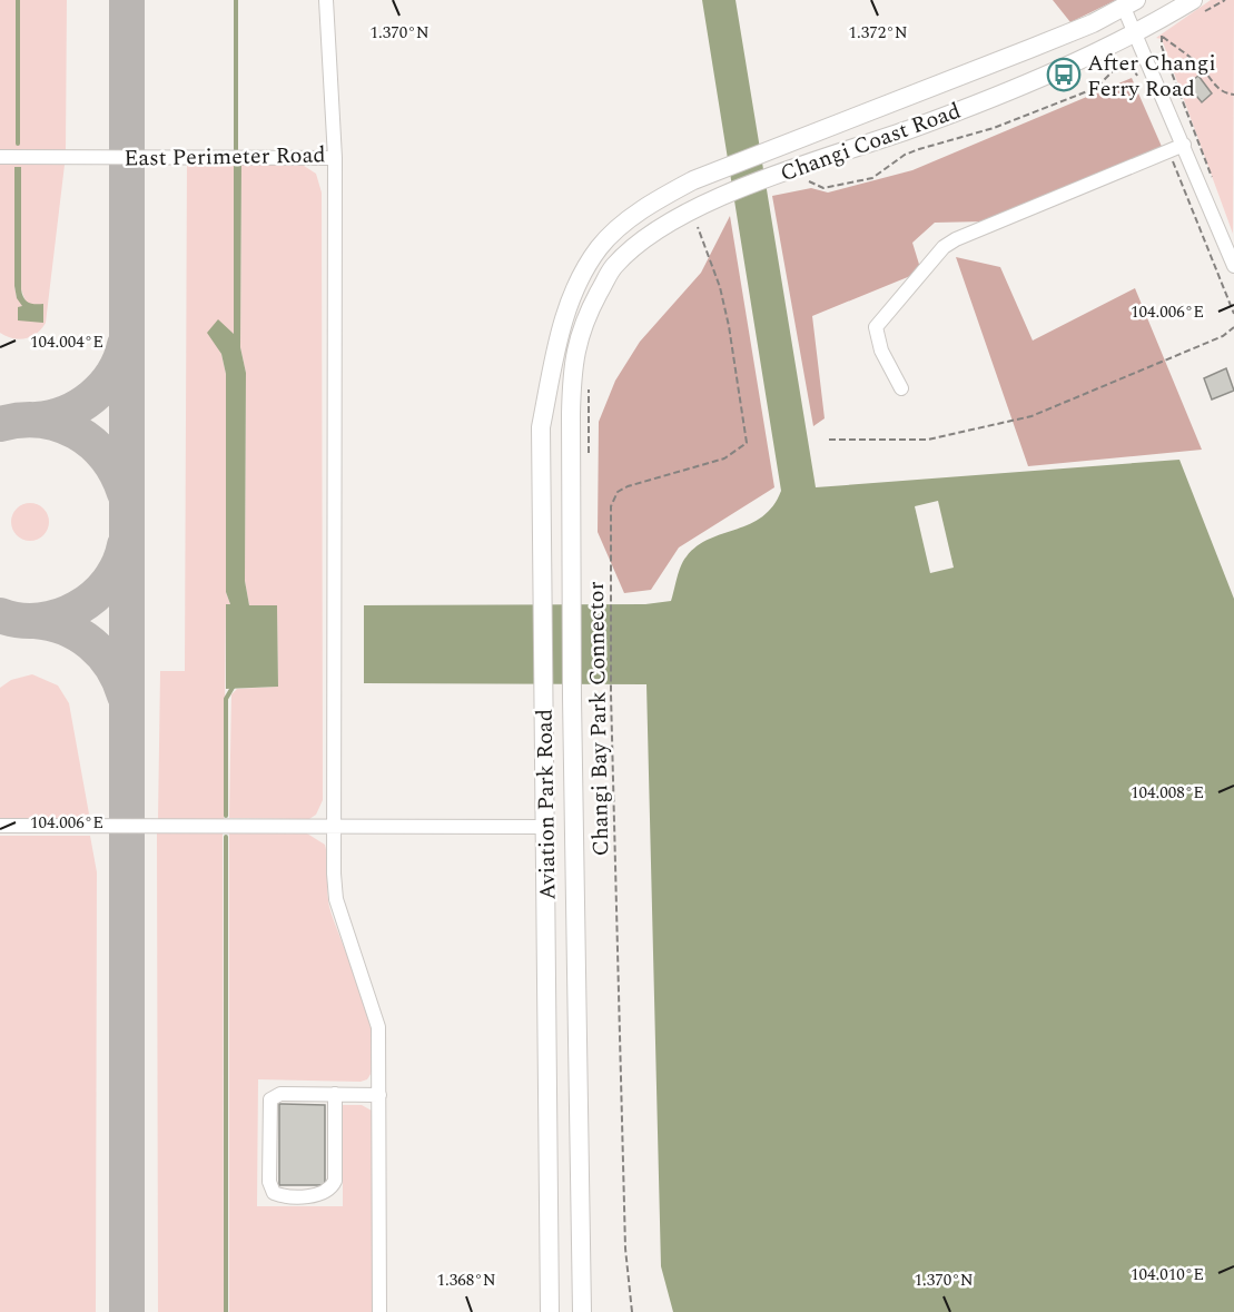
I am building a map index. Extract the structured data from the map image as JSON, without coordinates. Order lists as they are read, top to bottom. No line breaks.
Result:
{"streets":{"main road":["Changi Coast Road","Aviation Park Road"],"street":["East Perimeter Road"],"path":["Changi Bay Park Connector"]},"crossings":[["Changi Coast Road","Aviation Park Road"]],"places":{"bus stop":["After Changi Ferry Road"]},"coordinates":["1.370°N","1.372°N","104.006°E","104.004°E","104.008°E","104.010°E","1.368°N"]}
